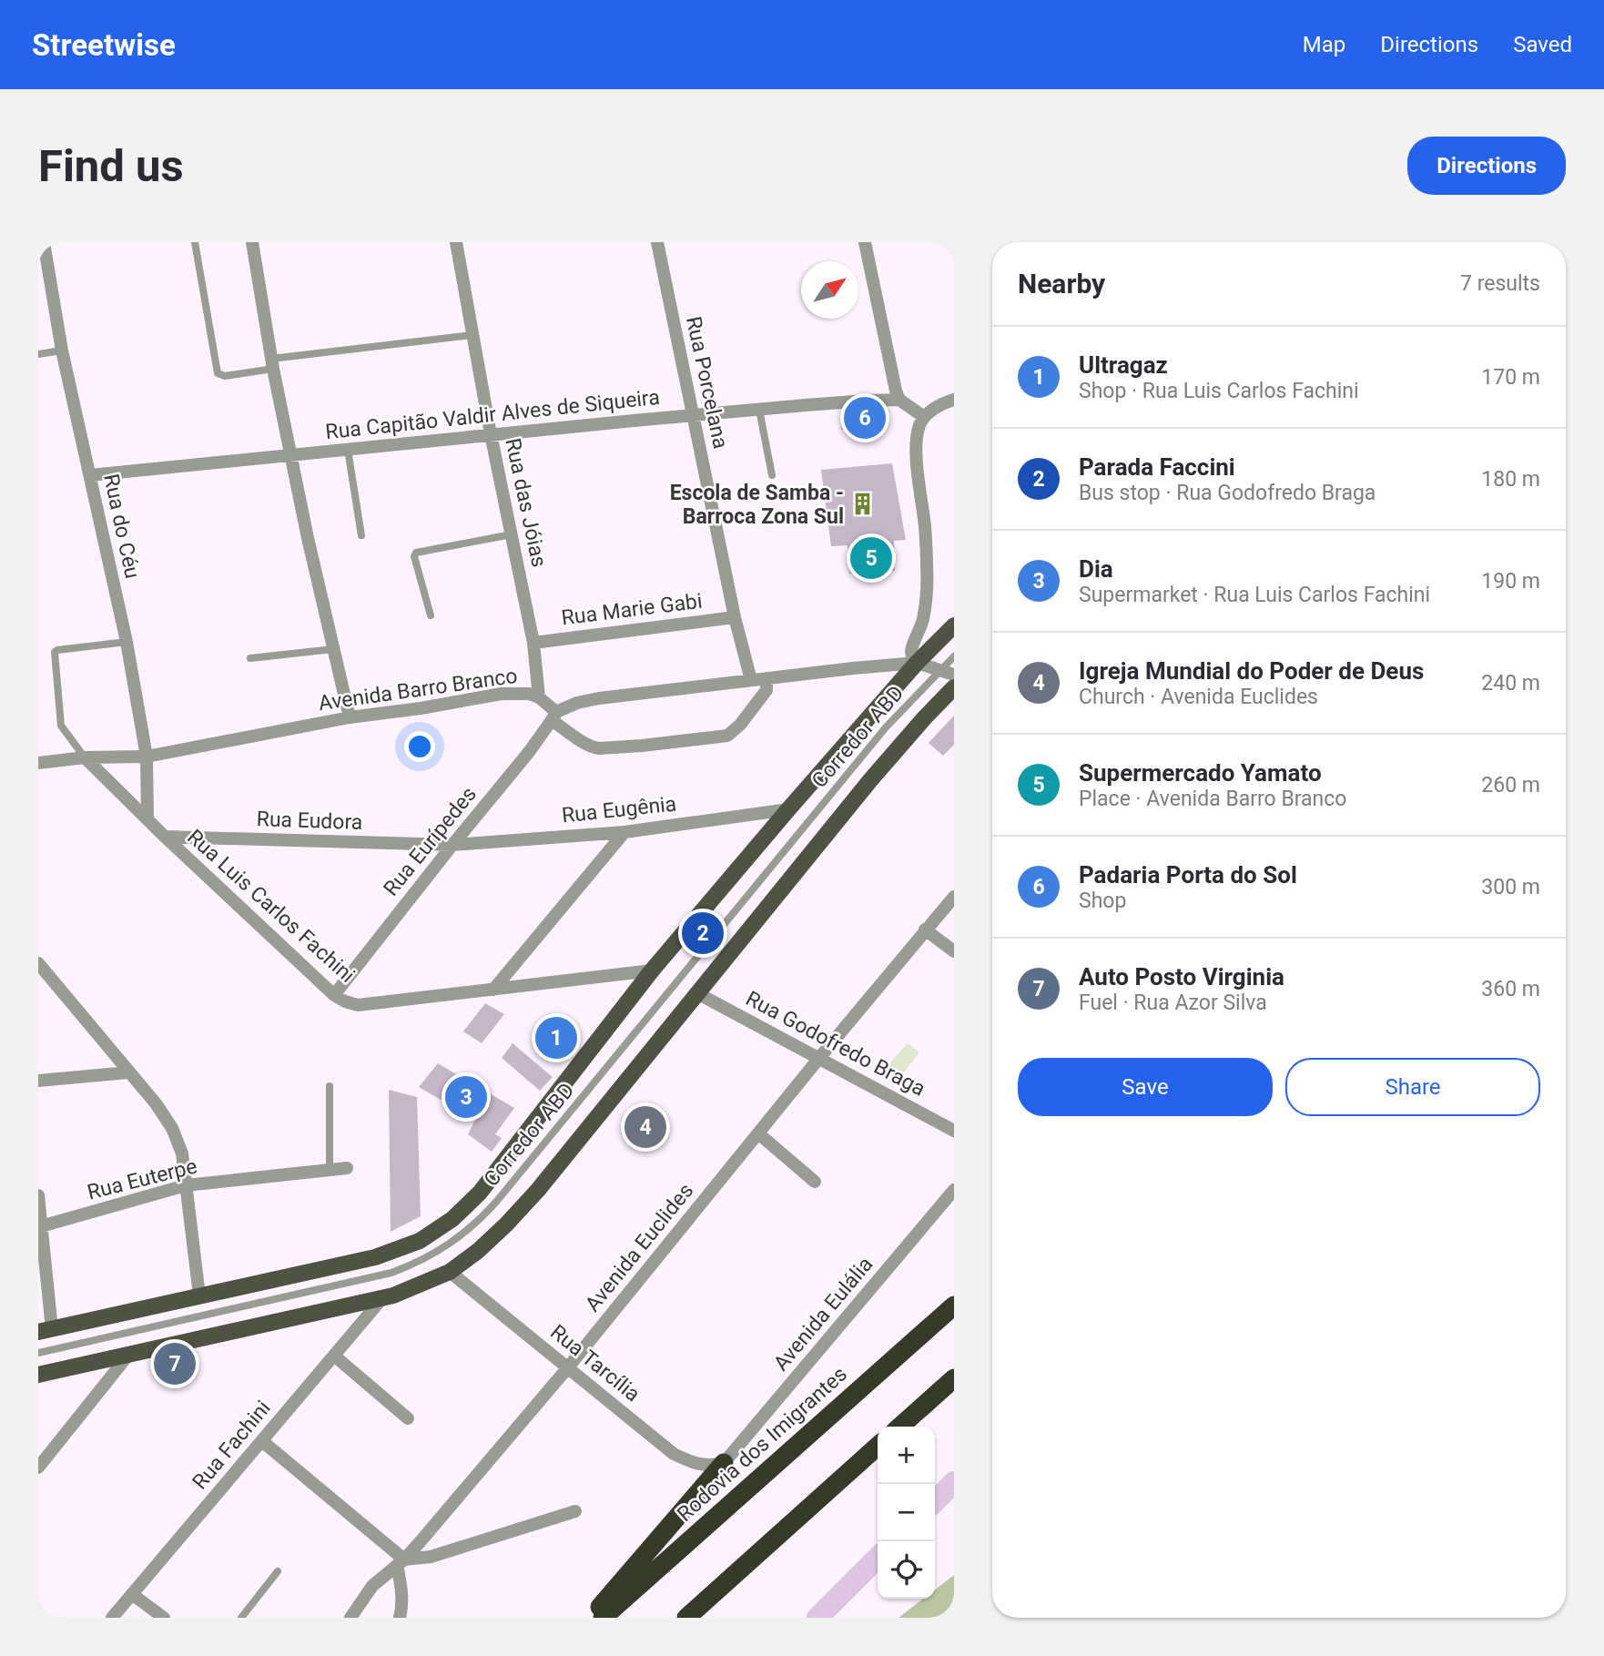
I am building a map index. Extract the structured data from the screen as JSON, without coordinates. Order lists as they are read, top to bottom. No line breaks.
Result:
{"streets":{"highway":["Rodovia dos Imigrantes"],"street":["Rua Porcelana","Rua Capitão Valdir Alves de Siqueira","Rua das Jóias","Rua do Céu","Rua Marie Gabi","Avenida Barro Branco","Rua Eugênia","Rua Eudora","Rua Eurípedes","Rua Luis Carlos Fachini","Rua Godofredo Braga","Rua Euterpe","Avenida Euclides","Avenida Eulália","Rua Tarcília","Rua Fachini"],"lane":["Corredor ABD"]},"crossings":[["Rua Porcelana","Rua Capitão Valdir Alves de Siqueira"],["Rua Porcelana","Rua Marie Gabi"],["Rua Capitão Valdir Alves de Siqueira","Rua das Jóias"],["Rua Capitão Valdir Alves de Siqueira","Rua do Céu"],["Rua das Jóias","Rua Marie Gabi"],["Rua das Jóias","Avenida Barro Branco"],["Rua do Céu","Avenida Barro Branco"],["Rua do Céu","Rua Luis Carlos Fachini"],["Avenida Barro Branco","Rua Eurípedes"],["Avenida Barro Branco","Rua Luis Carlos Fachini"],["Rua Eugênia","Rua Eudora"],["Rua Eugênia","Rua Eurípedes"],["Rua Eudora","Rua Eurípedes"],["Rua Eudora","Rua Luis Carlos Fachini"],["Rua Eurípedes","Rua Luis Carlos Fachini"],["Rua Godofredo Braga","Avenida Euclides"],["Avenida Euclides","Rua Tarcília"],["Avenida Eulália","Rua Tarcília"]],"places":{"building":["Escola de Samba - Barroca Zona Sul"]},"north":"top right","page":{"header":"Streetwise","nav":["Map","Directions","Saved"],"buttons":["Directions",["Save","Share"]],"title":"Find us","heading":["Nearby","7 results"],"list":[{"mark":"1","name":"Ultragaz","note":"Shop · Rua Luis Carlos Fachini","value":"170 m"},{"mark":"2","name":"Parada Faccini","note":"Bus stop · Rua Godofredo Braga","value":"180 m"},{"mark":"3","name":"Dia","note":"Supermarket · Rua Luis Carlos Fachini","value":"190 m"},{"mark":"4","name":"Igreja Mundial do Poder de Deus","note":"Church · Avenida Euclides","value":"240 m"},{"mark":"5","name":"Supermercado Yamato","note":"Place · Avenida Barro Branco","value":"260 m"},{"mark":"6","name":"Padaria Porta do Sol","note":"Shop","value":"300 m"},{"mark":"7","name":"Auto Posto Virginia","note":"Fuel · Rua Azor Silva","value":"360 m"}],"pins":["6","5","2","1","3","4","7"],"map_buttons":["+","−"]}}
